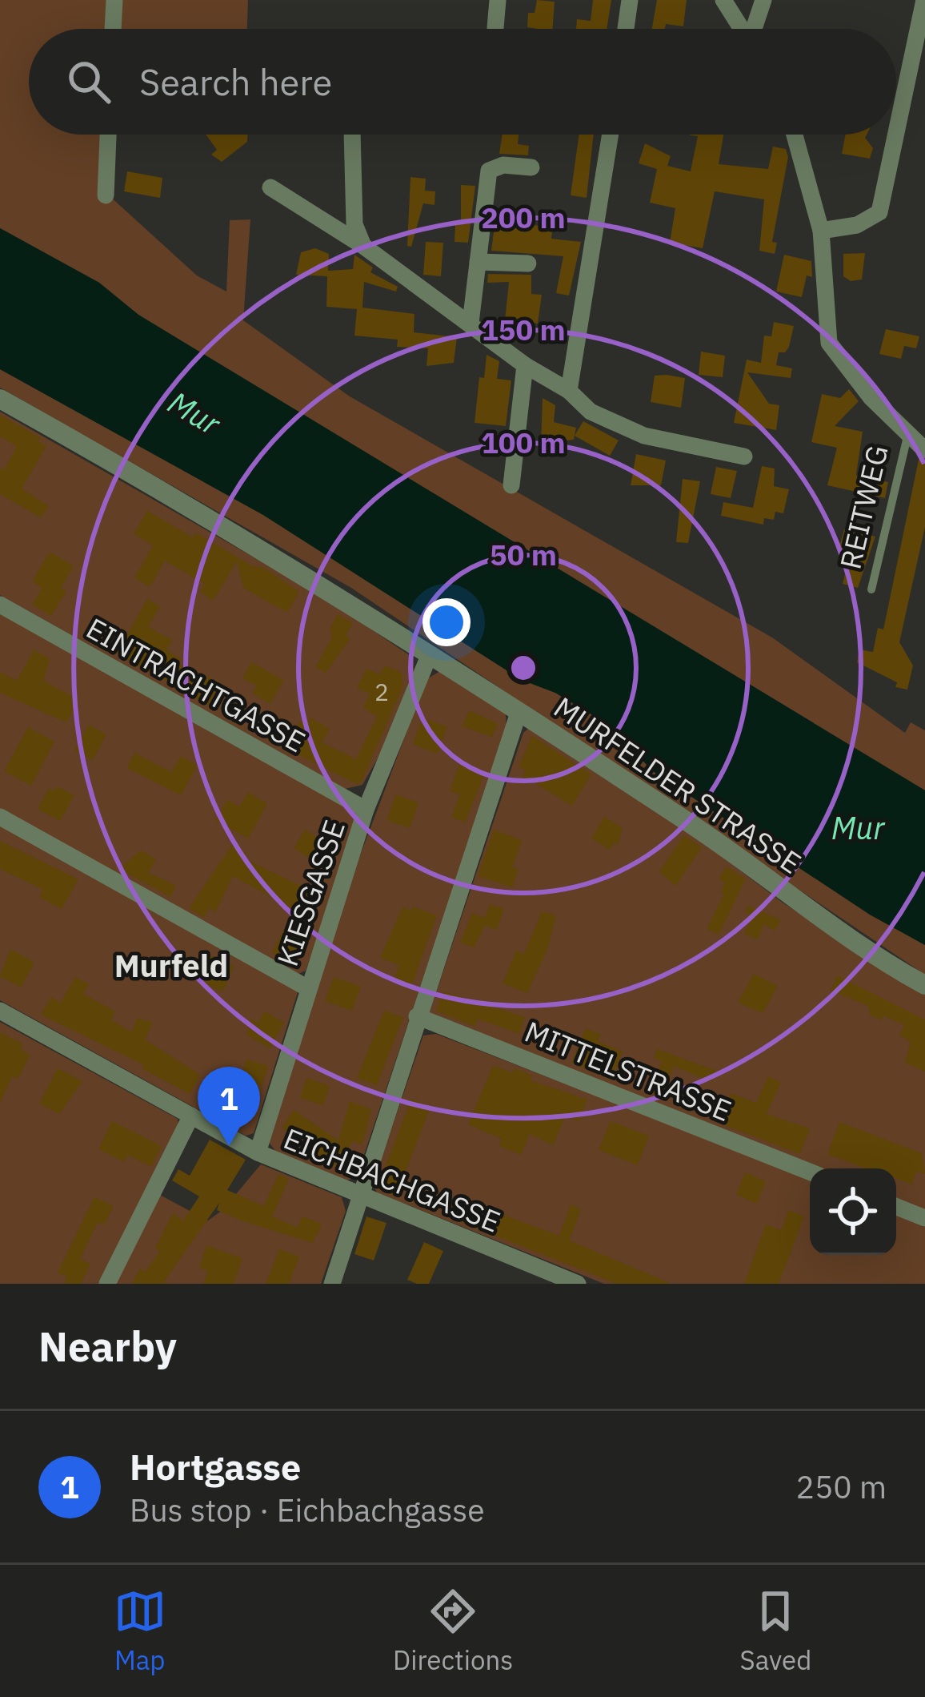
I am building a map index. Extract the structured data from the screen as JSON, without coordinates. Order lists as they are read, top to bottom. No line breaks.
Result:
{"streets":{"street":["REITWEG","EINTRACHTGASSE","MURFELDER STRASSE","KIESGASSE","MITTELSTRASSE","EICHBACHGASSE"]},"crossings":[["EINTRACHTGASSE","KIESGASSE"],["MURFELDER STRASSE","KIESGASSE"],["KIESGASSE","EICHBACHGASSE"]],"districts":["Murfeld"],"water":["Mur"],"house_numbers":["2"],"page":{"search":"Search here","pins":"1","heading":"Nearby","list":[{"mark":"1","name":"Hortgasse","note":"Bus stop · Eichbachgasse","value":"250 m"}],"nav":["Map","Directions","Saved"]},"rings":["200 m","150 m","100 m","50 m"]}
